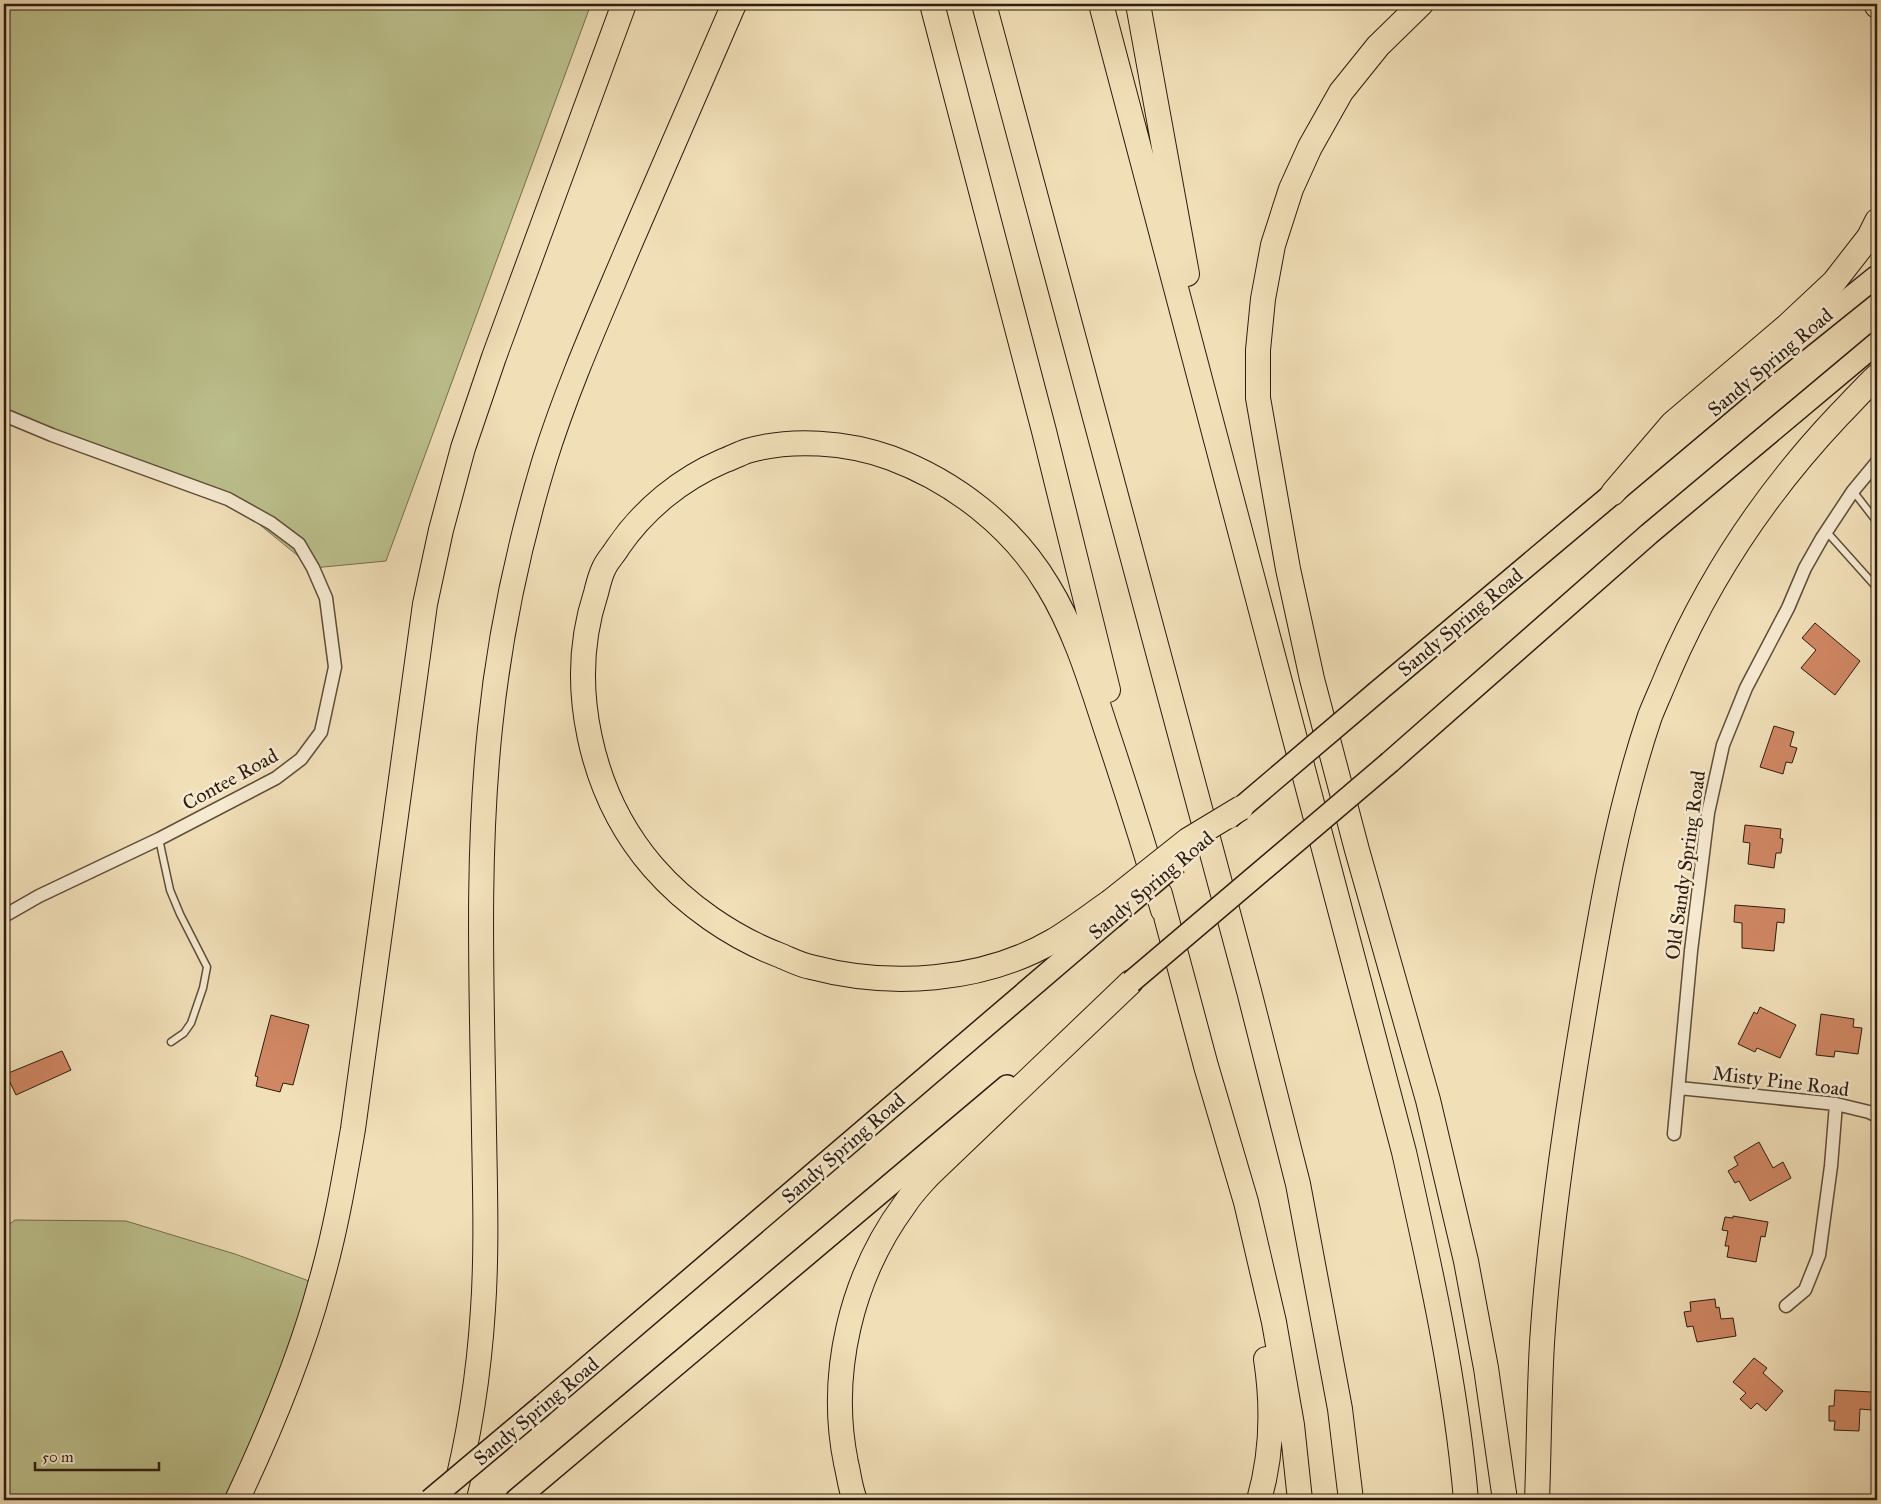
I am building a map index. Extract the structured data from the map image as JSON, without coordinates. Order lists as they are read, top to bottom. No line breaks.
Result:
{"streets":{"main road":["Sandy Spring Road"],"street":["Contee Road","Old Sandy Spring Road","Misty Pine Road"]},"crossings":[["Old Sandy Spring Road","Misty Pine Road"]],"scale_bar":"50 m"}
